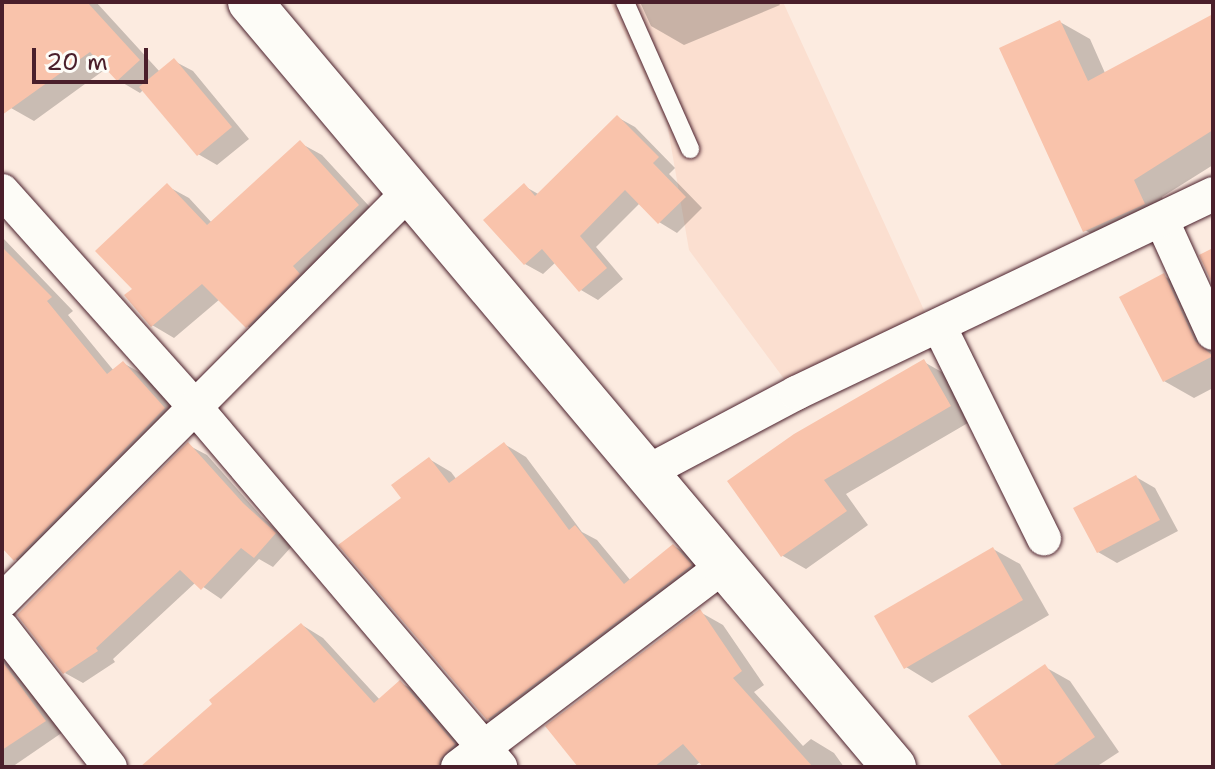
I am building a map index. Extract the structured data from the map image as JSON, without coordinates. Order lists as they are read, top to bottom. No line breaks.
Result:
{"scale_bar":"20 m"}
